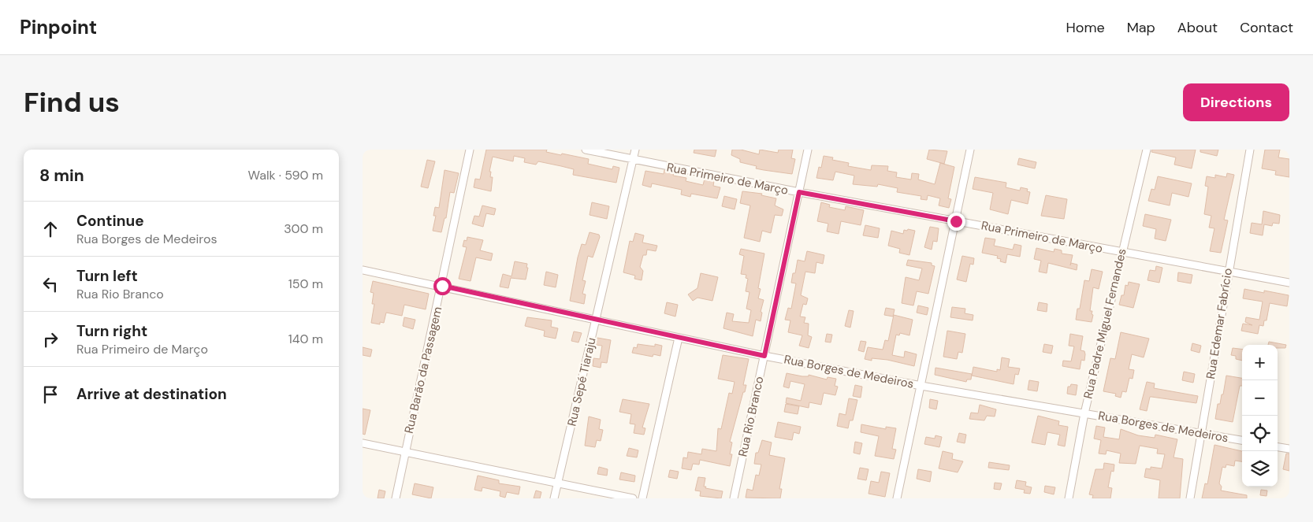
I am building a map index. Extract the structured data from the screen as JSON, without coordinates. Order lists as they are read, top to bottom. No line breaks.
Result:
{"streets":{"street":["Rua Primeiro de Março","Rua Padre Miguel Fernandes","Rua Edemar Fabrício","Rua Barão da Passagem","Rua Borges de Medeiros","Rua Sepé Tiaraju","Rua Rio Branco"]},"crossings":[["Rua Primeiro de Março","Rua Padre Miguel Fernandes"],["Rua Primeiro de Março","Rua Edemar Fabrício"],["Rua Primeiro de Março","Rua Sepé Tiaraju"],["Rua Primeiro de Março","Rua Rio Branco"],["Rua Padre Miguel Fernandes","Rua Borges de Medeiros"],["Rua Edemar Fabrício","Rua Borges de Medeiros"],["Rua Barão da Passagem","Rua Borges de Medeiros"],["Rua Borges de Medeiros","Rua Sepé Tiaraju"],["Rua Borges de Medeiros","Rua Rio Branco"]],"page":{"header":"Pinpoint","nav":["Home","Map","About","Contact"],"buttons":"Directions","title":"Find us","heading":["8 min","Walk · 590 m"],"list":[["Continue","Rua Borges de Medeiros","300 m"],["Turn left","Rua Rio Branco","150 m"],["Turn right","Rua Primeiro de Março","140 m"],"Arrive at destination"],"map_buttons":["+","−"]}}
